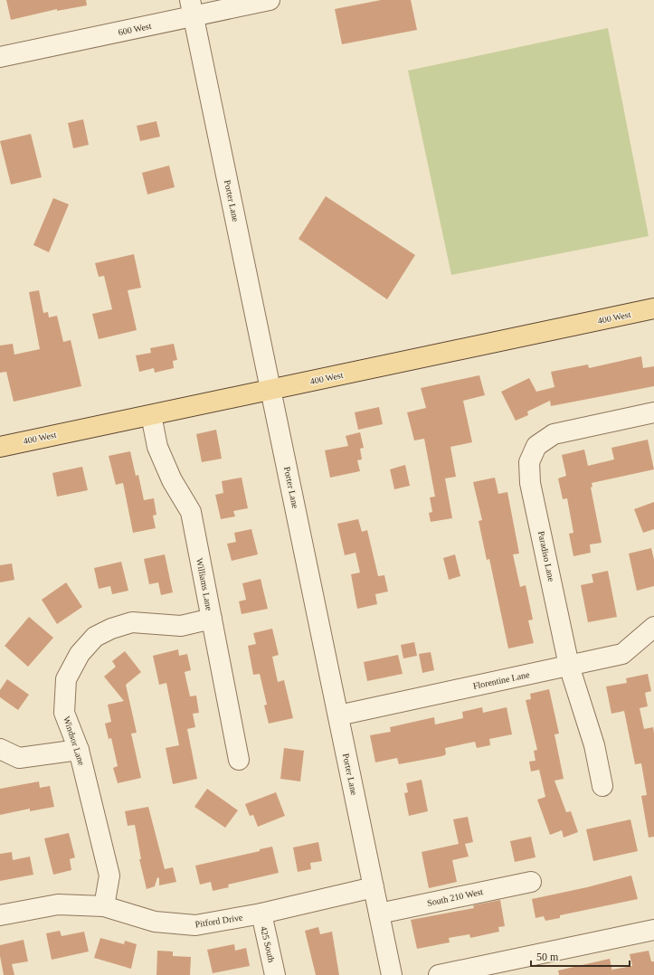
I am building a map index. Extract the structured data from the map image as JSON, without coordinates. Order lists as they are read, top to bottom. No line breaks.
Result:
{"streets":{"main road":["400 West"],"street":["600 West","Porter Lane","Paradiso Lane","Williams Lane","Florentine Lane","Windsor Lane","South 210 West","Pitford Drive","425 South"]},"crossings":[["600 West","Porter Lane"],["Porter Lane","400 West"],["Porter Lane","Florentine Lane"],["Porter Lane","South 210 West"],["Porter Lane","Pitford Drive"],["400 West","Williams Lane"],["Paradiso Lane","Florentine Lane"],["Williams Lane","Windsor Lane"],["Windsor Lane","Pitford Drive"],["Pitford Drive","425 South"]],"scale_bar":"50 m"}
